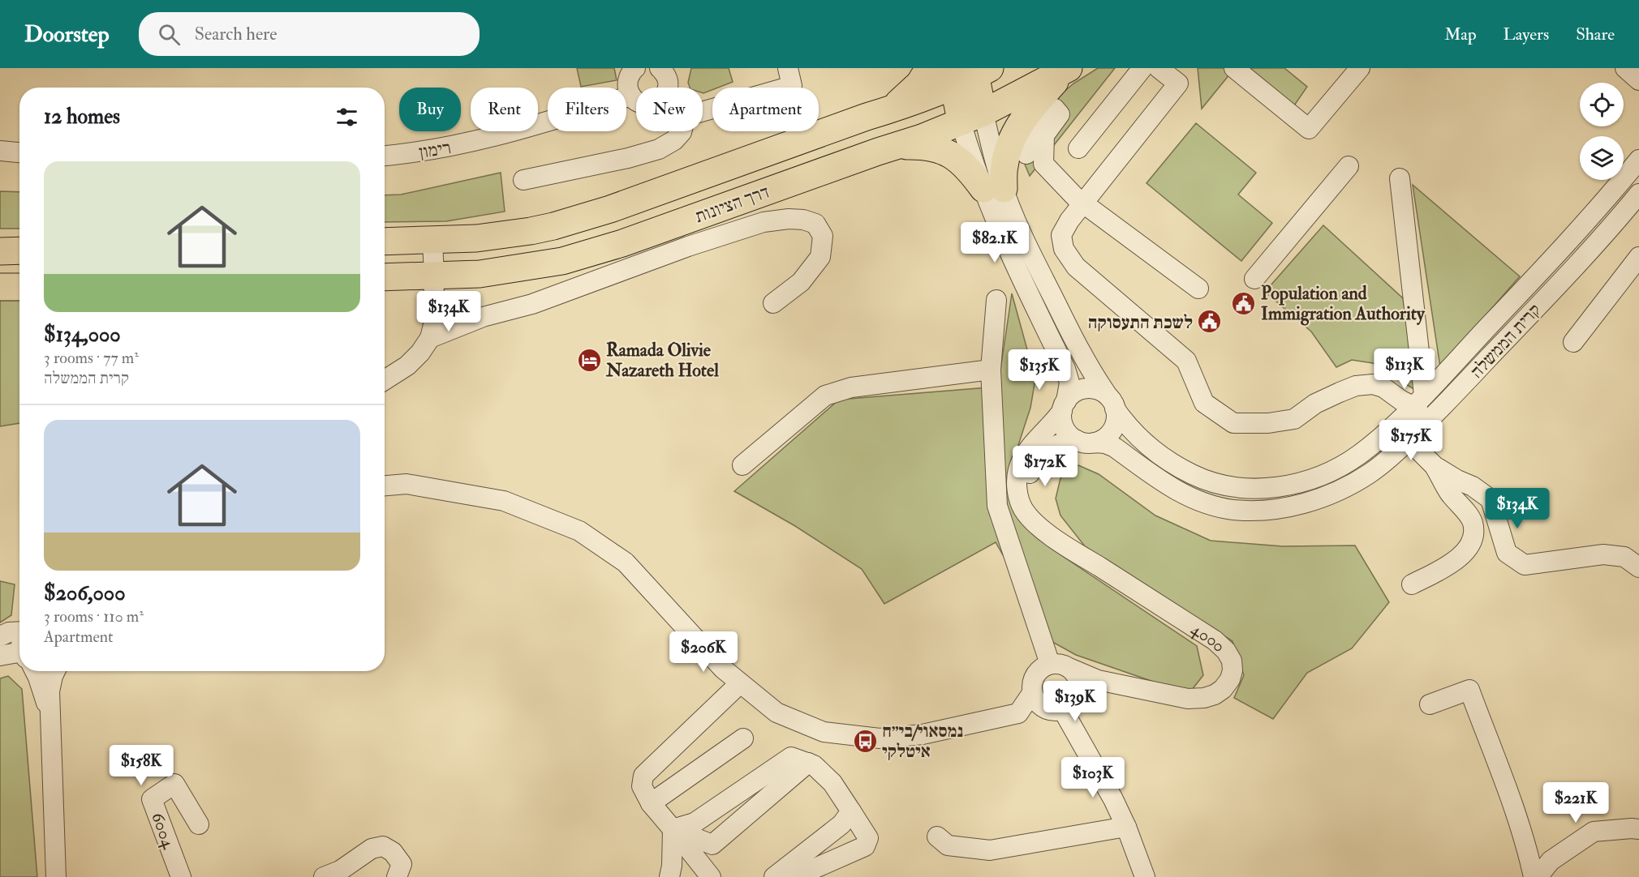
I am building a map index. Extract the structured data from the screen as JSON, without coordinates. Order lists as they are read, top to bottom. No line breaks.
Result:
{"streets":{"highway":["דרך הציונות"],"street":["רימון","קרית הממשלה","4000","6004"]},"crossings":[["דרך הציונות","קרית הממשלה"],["קרית הממשלה","4000"]],"places":{"public building":["Population and Immigration Authority","לשכת התעסוקה"],"hotel":["Ramada Olivie Nazareth Hotel"],"bus stop":["נמסאוי/בי״ח איטלקי"]},"page":{"header":"Doorstep","search":"Search here","nav":["Map","Layers","Share"],"chip":["Buy","Rent","Filters","New","Apartment"],"heading":"12 homes","list":[{"name":"$134,000","note":"3 rooms · 77 m² · קרית הממשלה"},{"name":"$206,000","note":"3 rooms · 110 m² · Apartment"}],"price":["$82.1K","$134K","$113K","$135K","$175K","$172K","$134K","$206K","$139K","$158K","$103K","$221K"]}}
